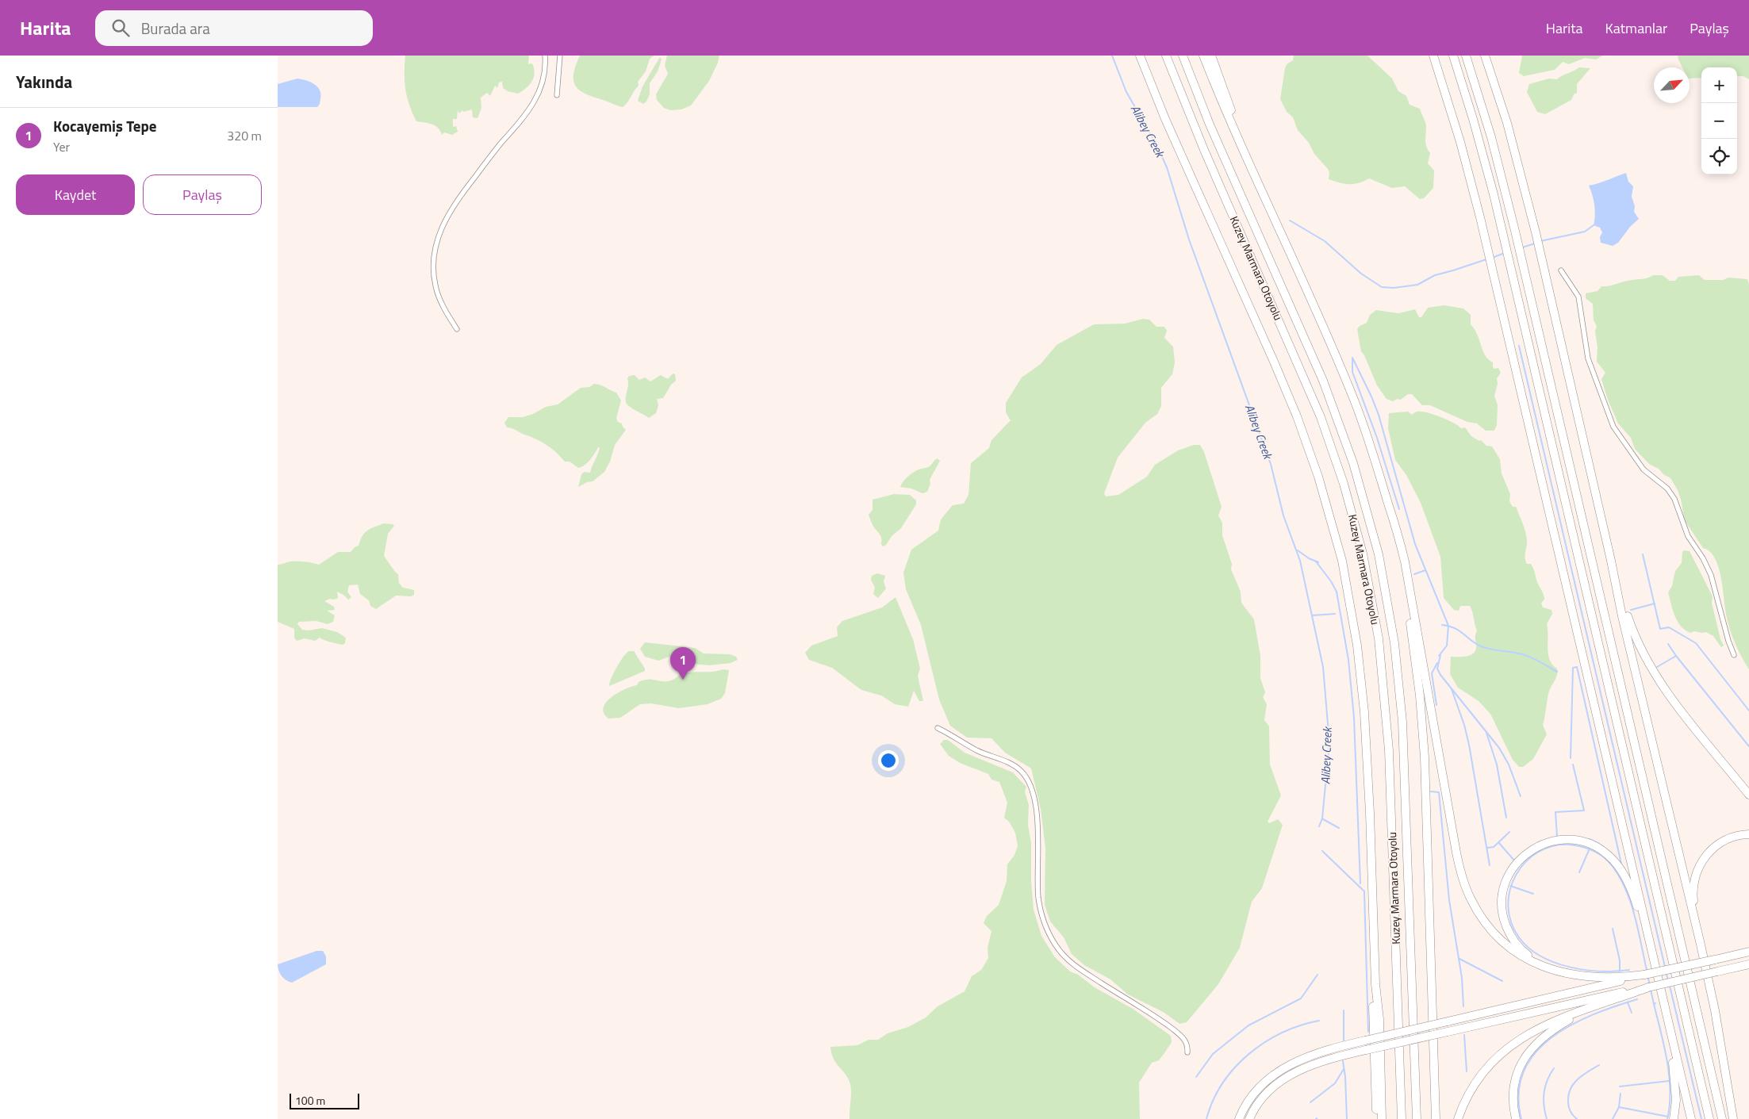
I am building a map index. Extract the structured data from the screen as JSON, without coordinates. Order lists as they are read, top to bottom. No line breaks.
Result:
{"streets":{"highway":["Kuzey Marmara Otoyolu"]},"water":["Alibey Creek"],"scale_bar":"100 m","north":"top right","page":{"header":"Harita","search":"Burada ara","nav":["Harita","Katmanlar","Paylaş"],"heading":"Yakında","map_buttons":["+","−"],"list":[{"mark":"1","name":"Kocayemiş Tepe","note":"Yer","value":"320 m"}],"buttons":["Kaydet","Paylaş"],"pins":"1","scale":"100 m"}}
